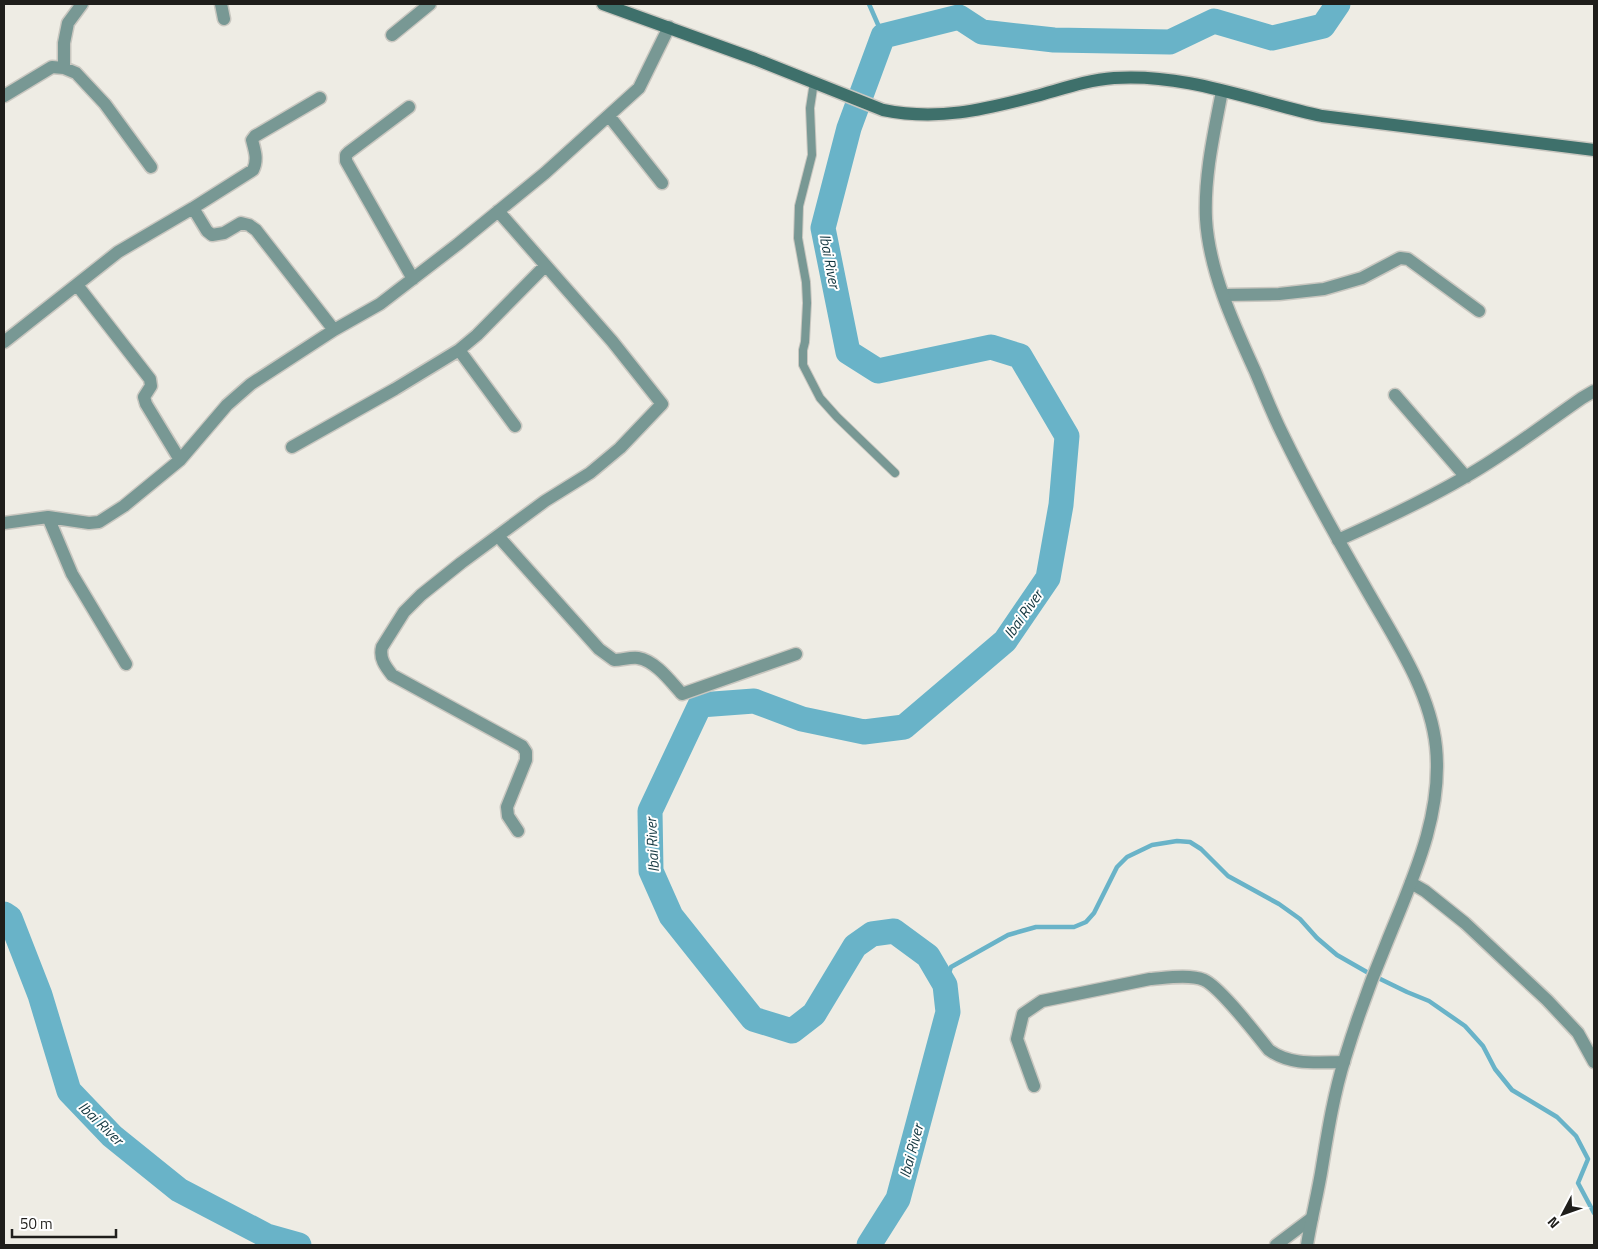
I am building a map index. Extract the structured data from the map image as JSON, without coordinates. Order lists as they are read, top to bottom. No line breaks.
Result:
{"water":["Ibai River"],"scale_bar":"50 m","north":"bottom left"}
